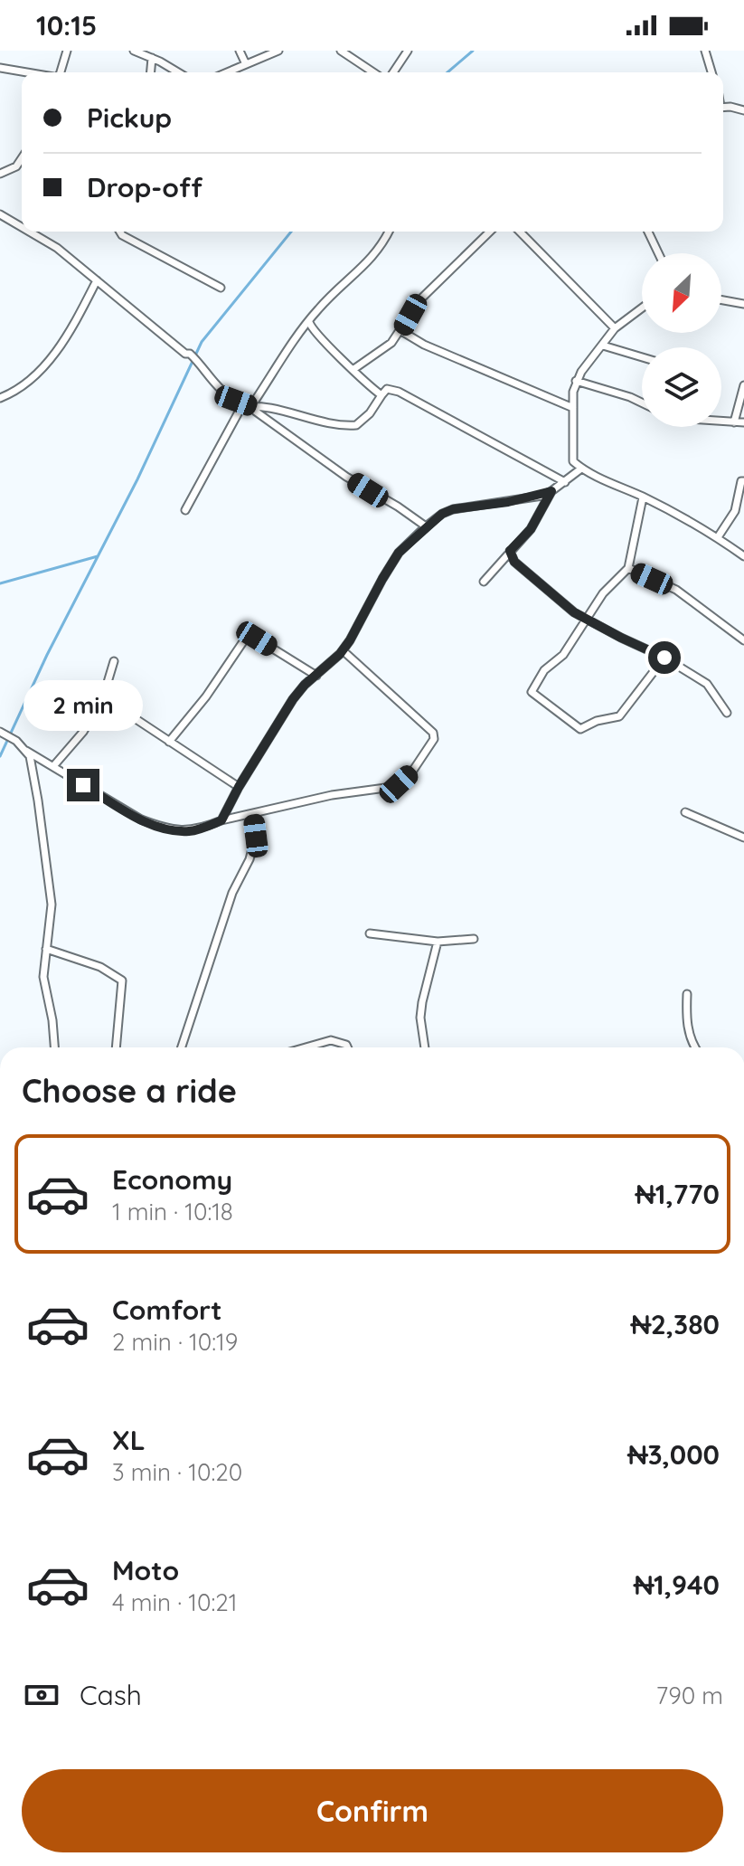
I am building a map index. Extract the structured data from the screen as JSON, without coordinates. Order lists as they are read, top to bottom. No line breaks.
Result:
{"north":"bottom left","page":{"status":"10:15","banner":["Pickup","Drop-off"],"bubble":"2 min","heading":"Choose a ride","list":[{"name":"Economy","note":"1 min · 10:18","value":"₦1,770"},{"name":"Comfort","note":"2 min · 10:19","value":"₦2,380"},{"name":"XL","note":"3 min · 10:20","value":"₦3,000"},{"name":"Moto","note":"4 min · 10:21","value":"₦1,940"}],"pay":["Cash","790 m"],"buttons":"Confirm"}}
